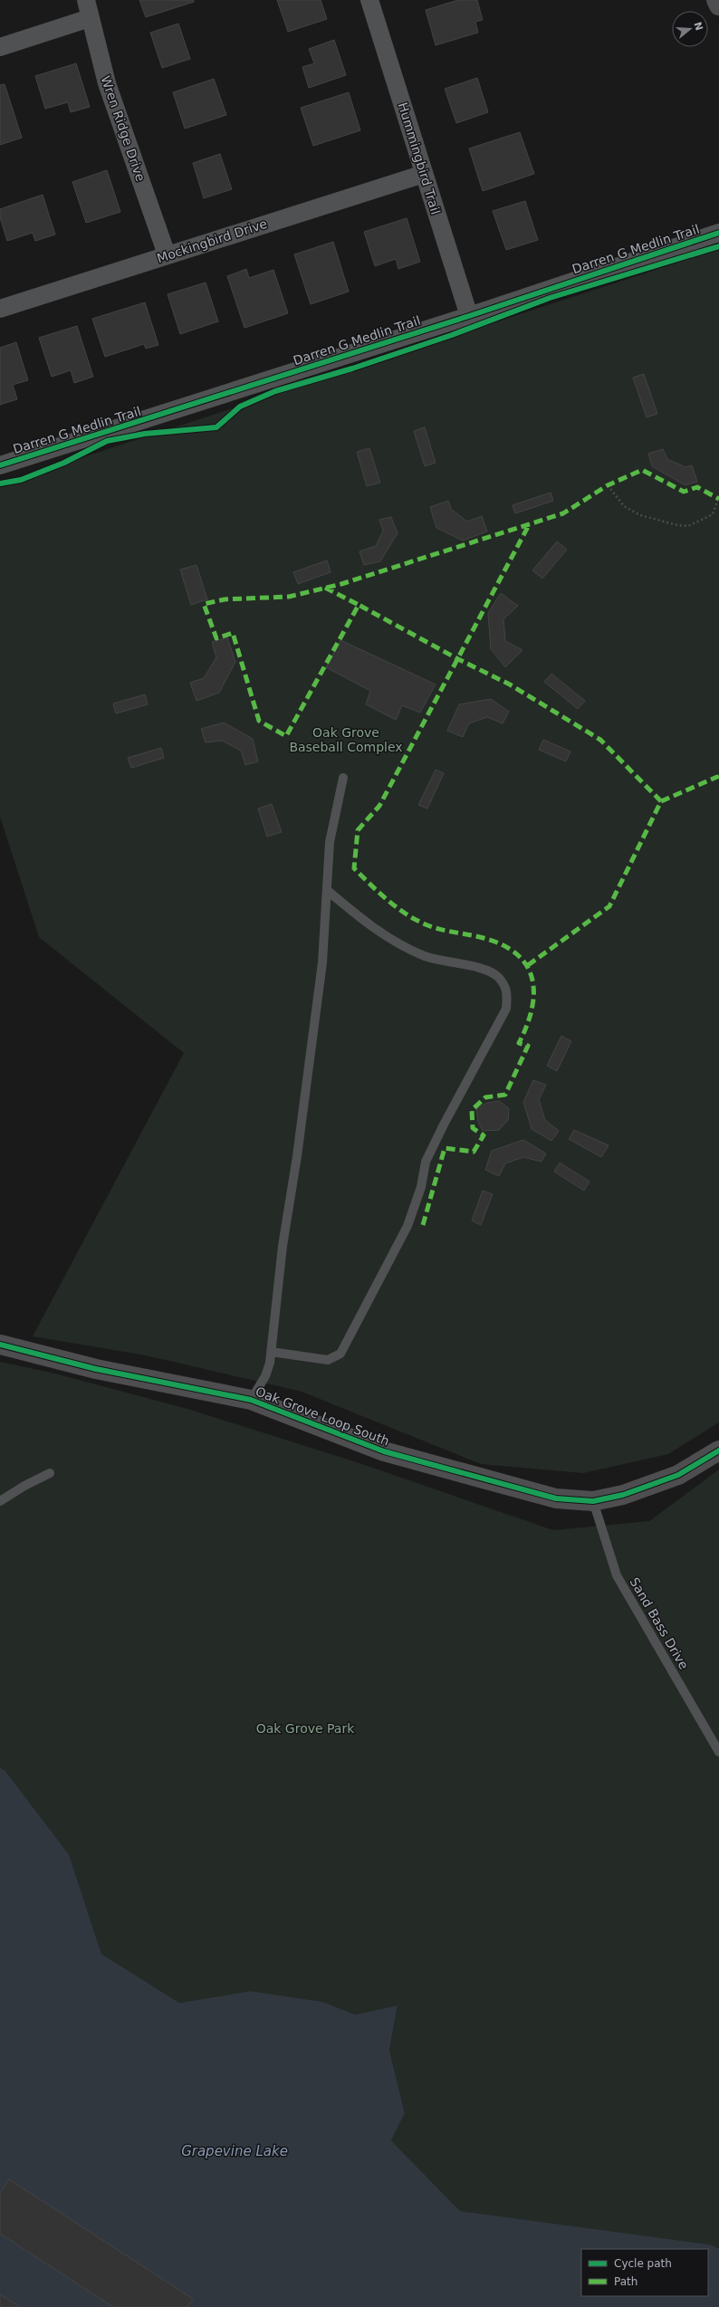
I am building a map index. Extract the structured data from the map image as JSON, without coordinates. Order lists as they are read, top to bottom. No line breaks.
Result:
{"streets":{"street":["Wren Ridge Drive","Hummingbird Trail","Mockingbird Drive","Darren G Medlin Trail","Oak Grove Loop South"],"lane":["Sand Bass Drive"]},"crossings":[["Wren Ridge Drive","Mockingbird Drive"],["Hummingbird Trail","Mockingbird Drive"],["Hummingbird Trail","Darren G Medlin Trail"],["Oak Grove Loop South","Sand Bass Drive"]],"water":["Grapevine Lake"],"parks":["Oak Grove Baseball Complex","Oak Grove Park"],"legend":["Cycle path","Path"],"north":"right"}
